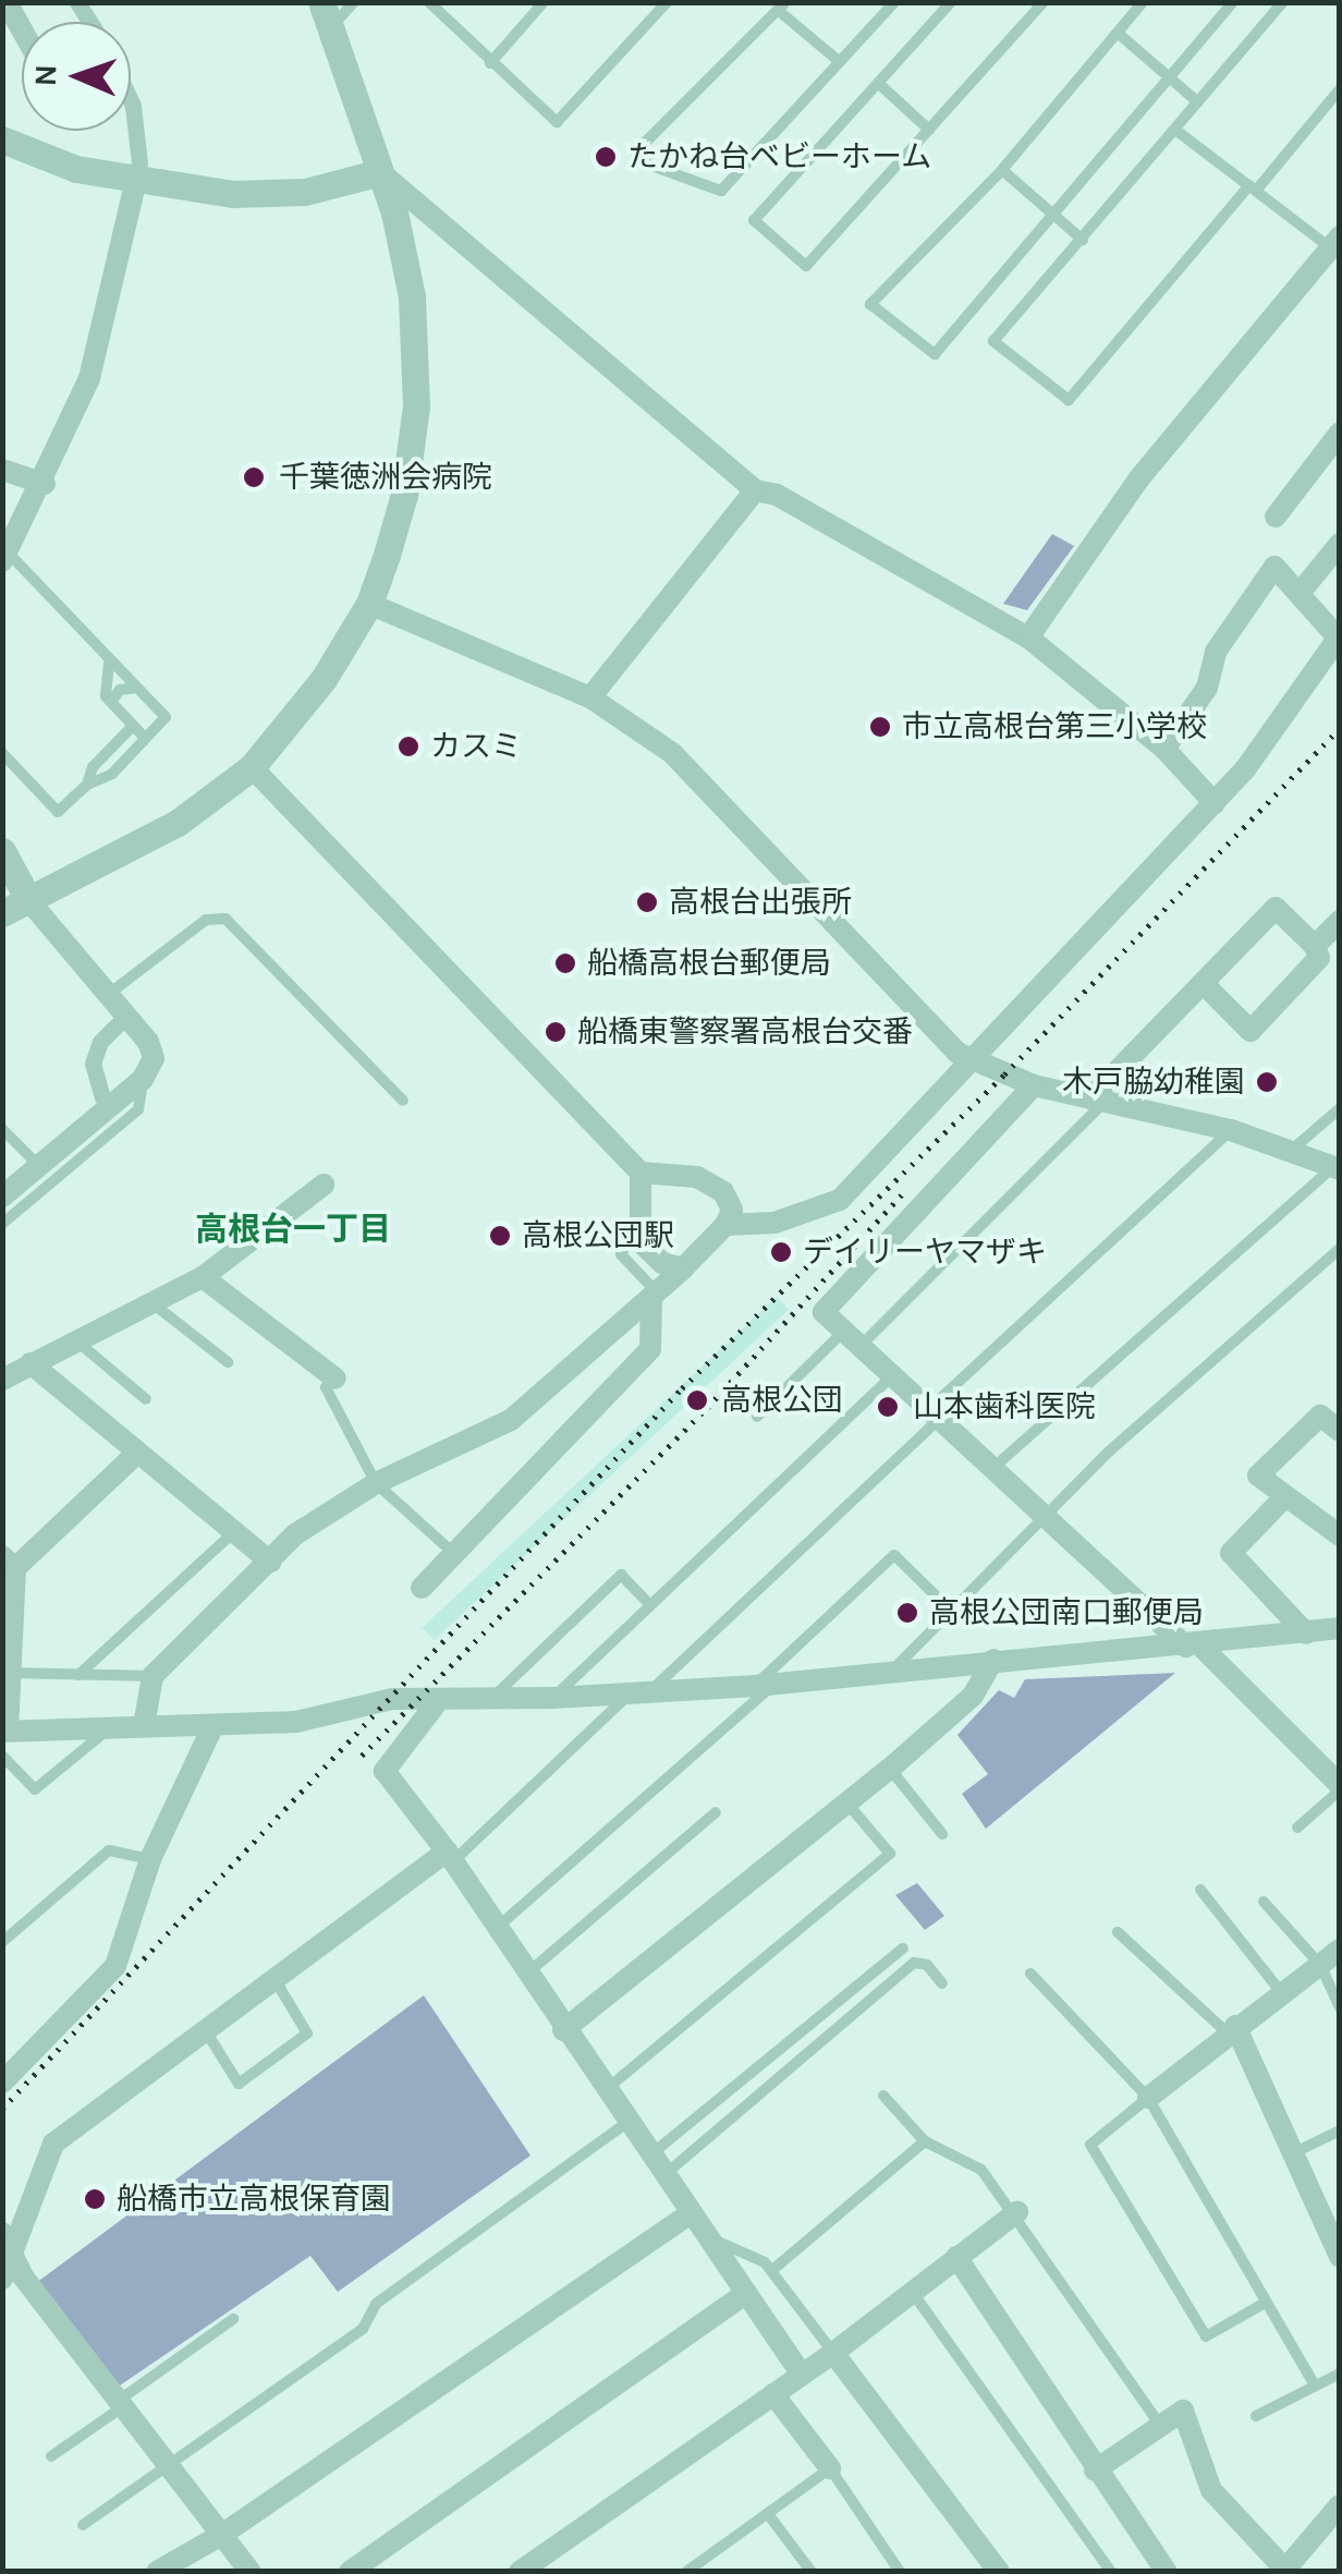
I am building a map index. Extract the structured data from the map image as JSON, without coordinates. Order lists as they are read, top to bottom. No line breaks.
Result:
{"districts":["高根台一丁目"],"places":["たかね台ベビーホーム","千葉徳洲会病院","市立高根台第三小学校","カスミ","高根台出張所","船橋高根台郵便局","船橋東警察署高根台交番","木戸脇幼稚園","高根公団駅","デイリーヤマザキ","高根公団","山本歯科医院","高根公団南口郵便局","船橋市立高根保育園"],"north":"left"}
